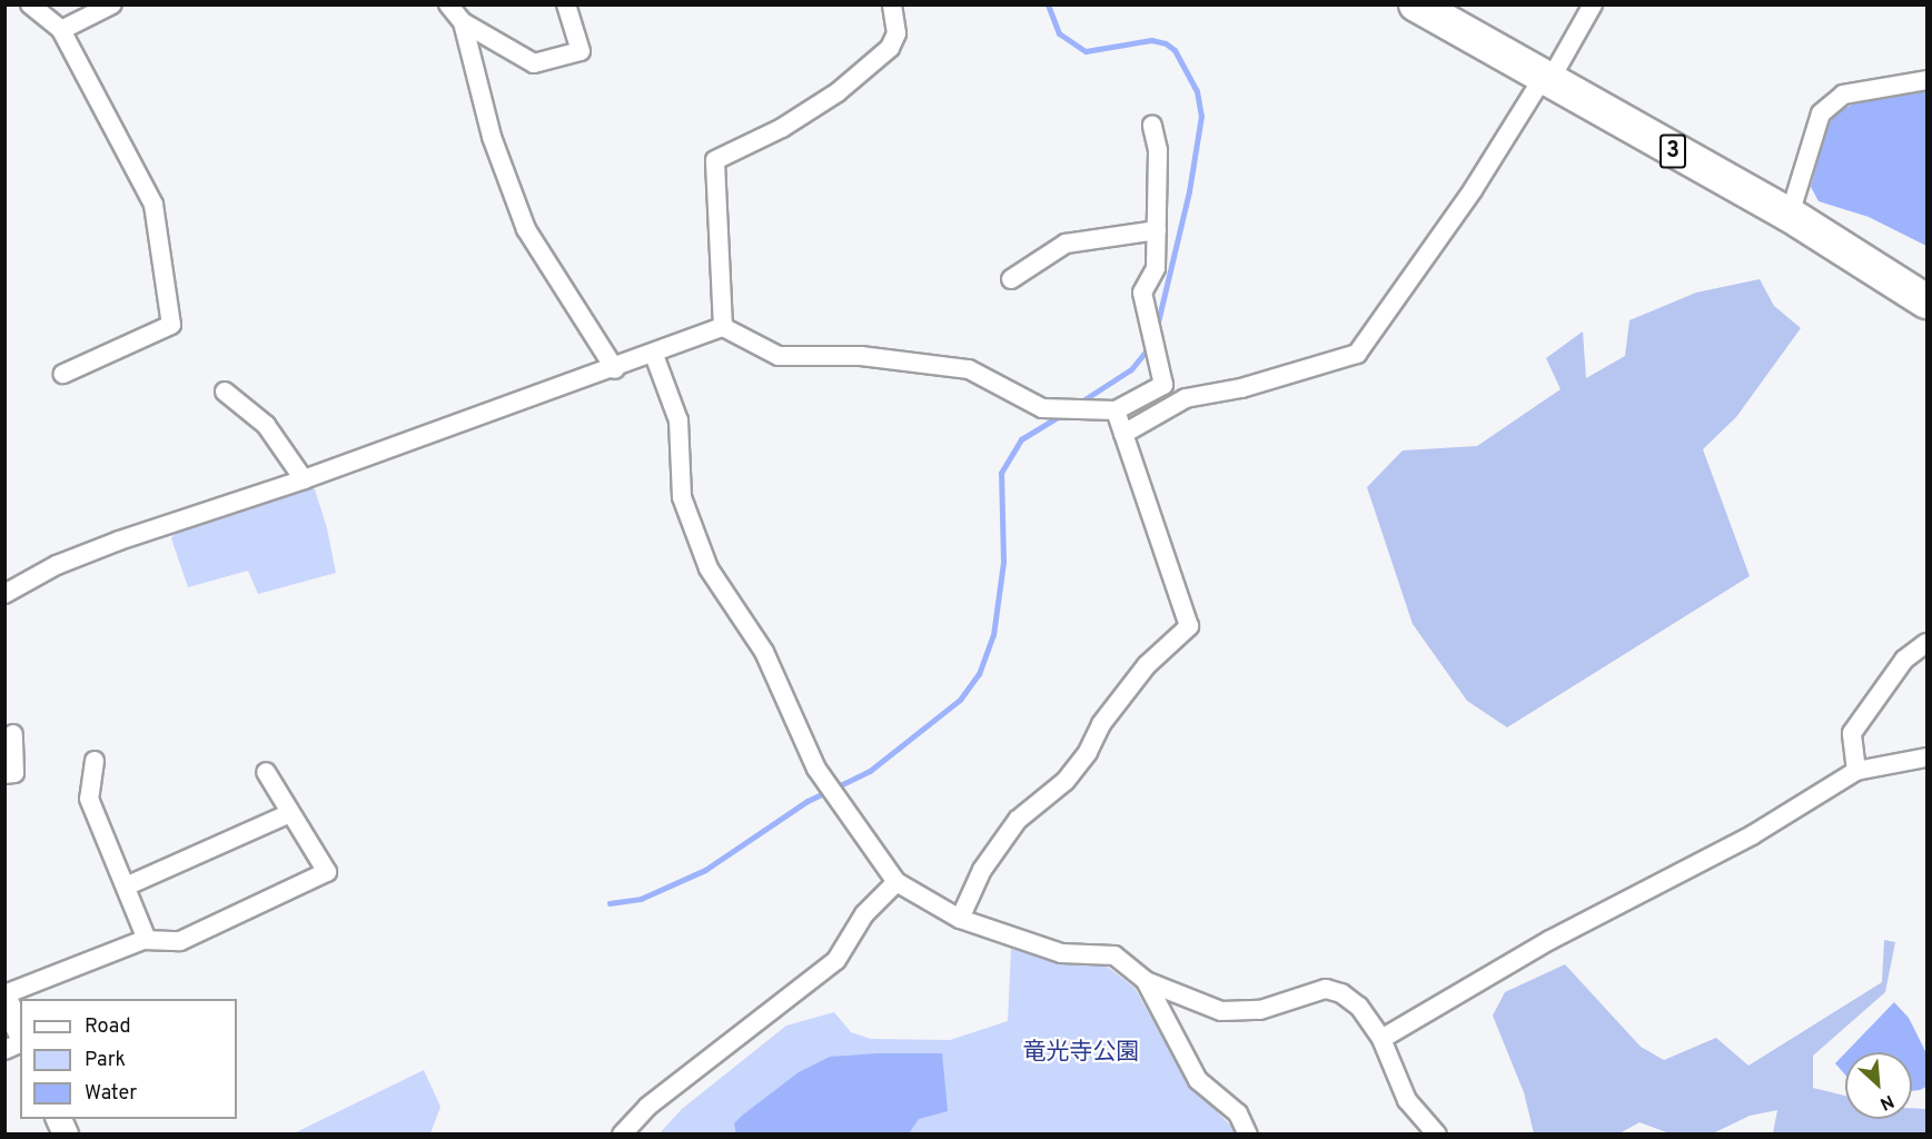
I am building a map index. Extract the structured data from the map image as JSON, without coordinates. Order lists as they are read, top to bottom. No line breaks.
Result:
{"streets":{"highway":["3"]},"parks":["竜光寺公園"],"legend":["Road","Park","Water"],"north":"bottom right"}
